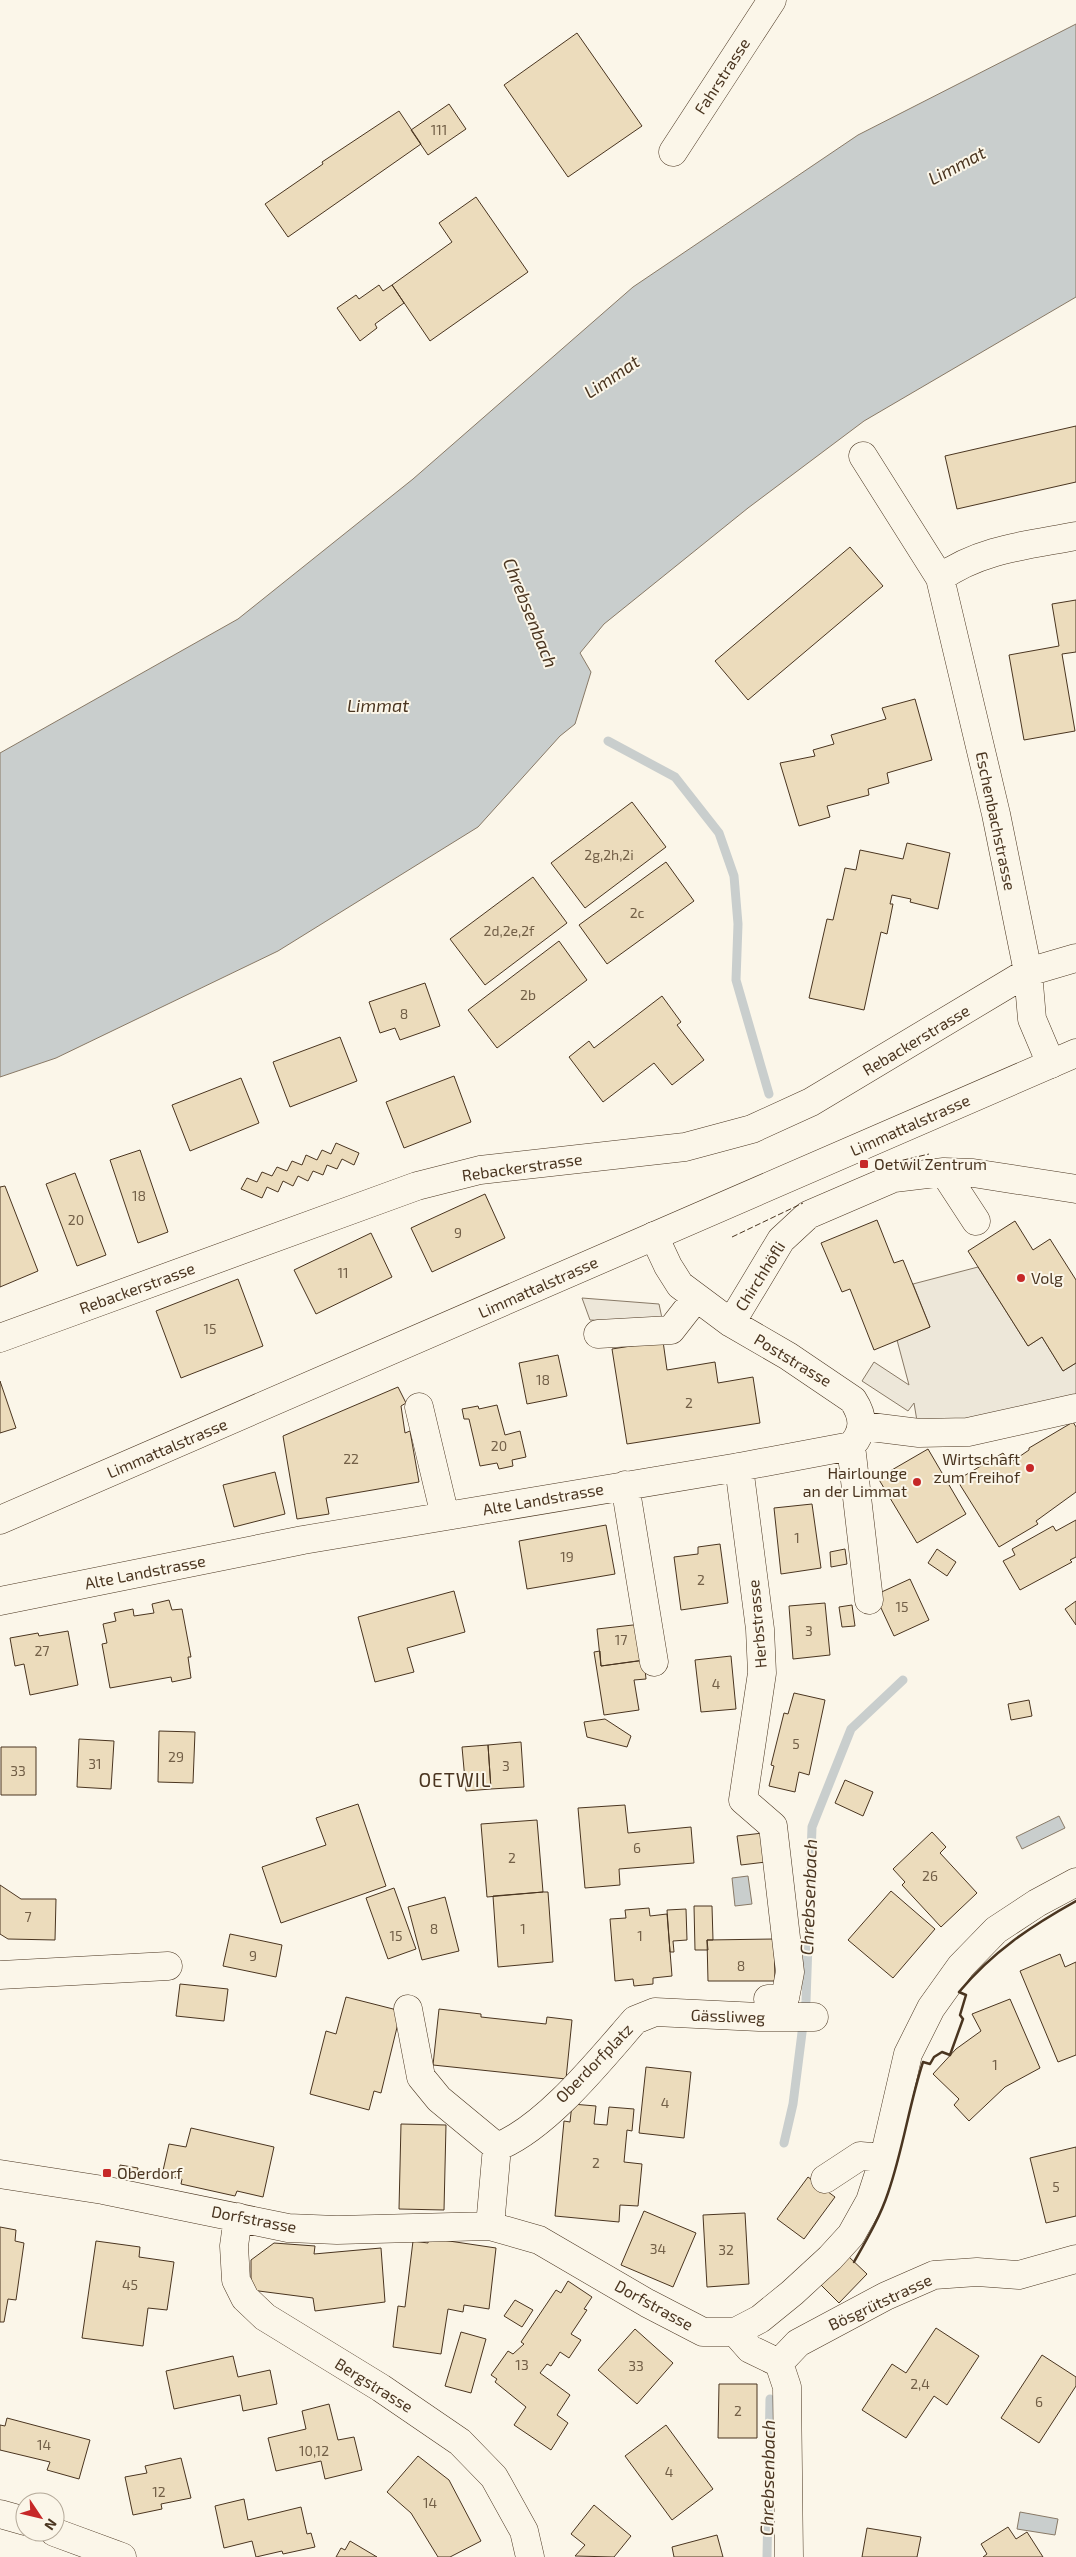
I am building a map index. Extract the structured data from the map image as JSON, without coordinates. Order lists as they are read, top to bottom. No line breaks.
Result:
{"streets":{"street":["Fahrstrasse","Eschenbachstrasse","Rebackerstrasse","Limmattalstrasse","Chirchhöfli","Poststrasse","Alte Landstrasse","Herbstrasse","Gässliweg","Oberdorfplatz","Dorfstrasse","Bösgrütstrasse","Bergstrasse"]},"crossings":[["Eschenbachstrasse","Rebackerstrasse"],["Eschenbachstrasse","Limmattalstrasse"],["Limmattalstrasse","Poststrasse"],["Chirchhöfli","Poststrasse"],["Poststrasse","Alte Landstrasse"],["Alte Landstrasse","Herbstrasse"],["Gässliweg","Oberdorfplatz"],["Dorfstrasse","Bergstrasse"]],"districts":["OETWIL"],"water":["Limmat","Chrebsenbach"],"places":{"transit":["Oetwil Zentrum","Oberdorf"],"other":["Volg","Wirtschaft zum Freihof","Hairlounge an der Limmat"]},"house_numbers":["111","2g,2h,2i","2c","2d,2e,2f","2b","8","18","20","9","11","15","18","2","20","22","1","19","2","15","3","17","27","4","5","29","31","3","33","6","2","26","7","8","1","15","1","9","8","1","4","2","5","34","32","45","13","33","2,4","6","2","14","10,12","4","12","14"],"north":"bottom right"}
